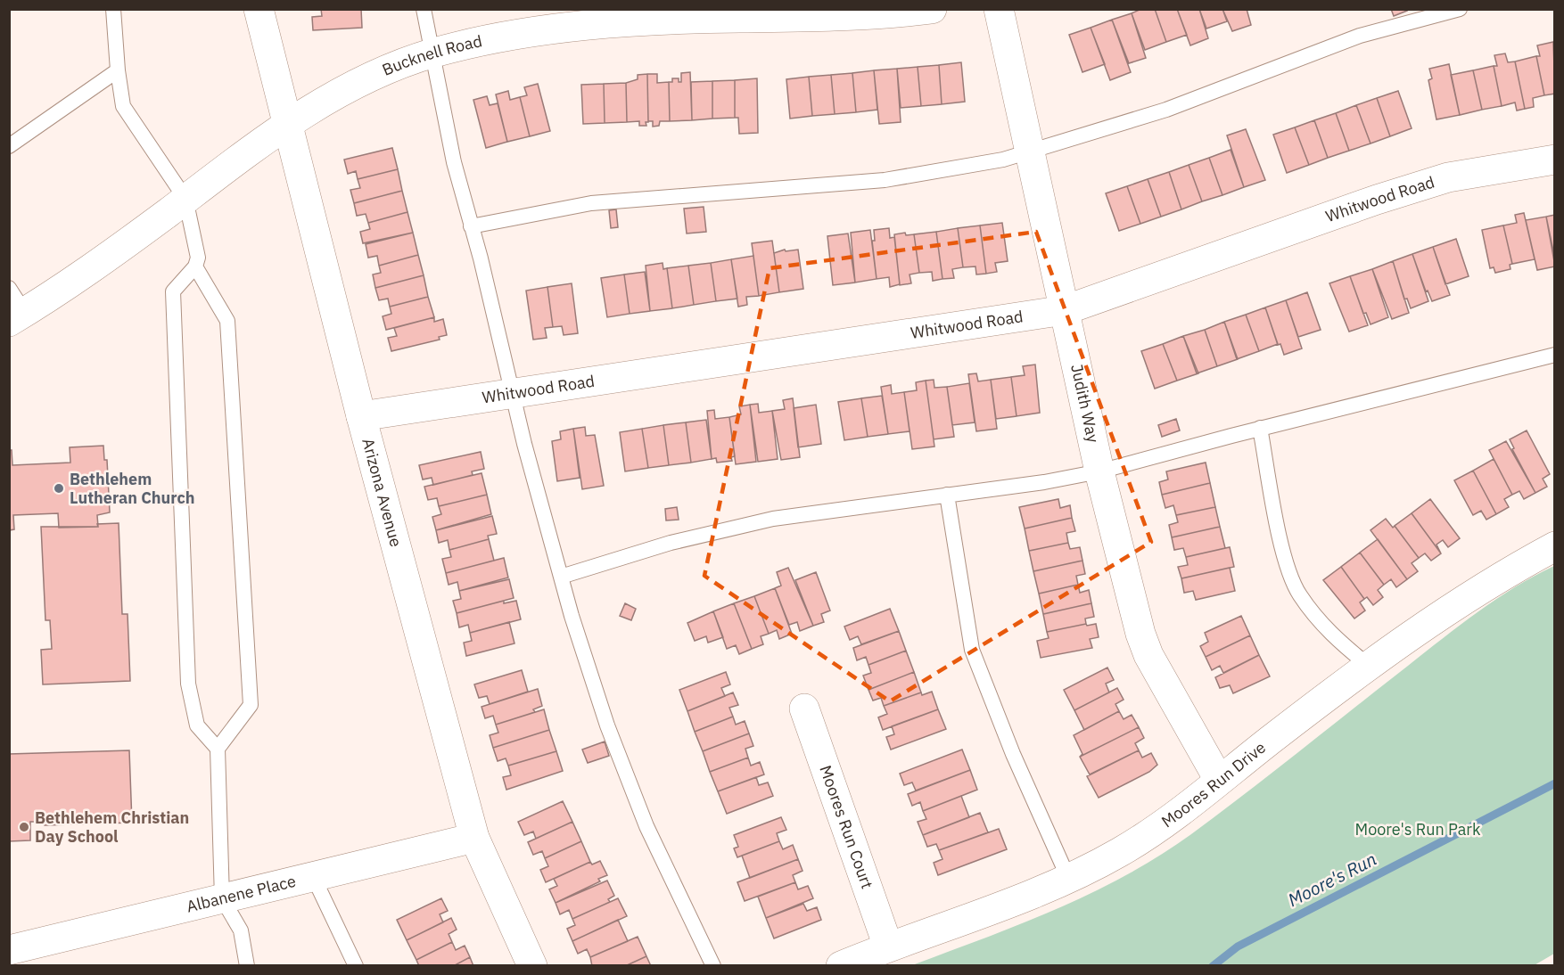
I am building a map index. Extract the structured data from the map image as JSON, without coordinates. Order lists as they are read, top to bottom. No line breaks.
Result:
{"streets":{"street":["Bucknell Road","Whitwood Road","Judith Way","Arizona Avenue","Moores Run Drive","Moores Run Court","Albanene Place"]},"crossings":[["Bucknell Road","Arizona Avenue"],["Whitwood Road","Judith Way"],["Whitwood Road","Arizona Avenue"],["Judith Way","Moores Run Drive"],["Arizona Avenue","Albanene Place"],["Moores Run Drive","Moores Run Court"]],"water":["Moore's Run"],"parks":["Moore's Run Park"],"places":["Bethlehem Lutheran Church","Bethlehem Christian Day School"]}
